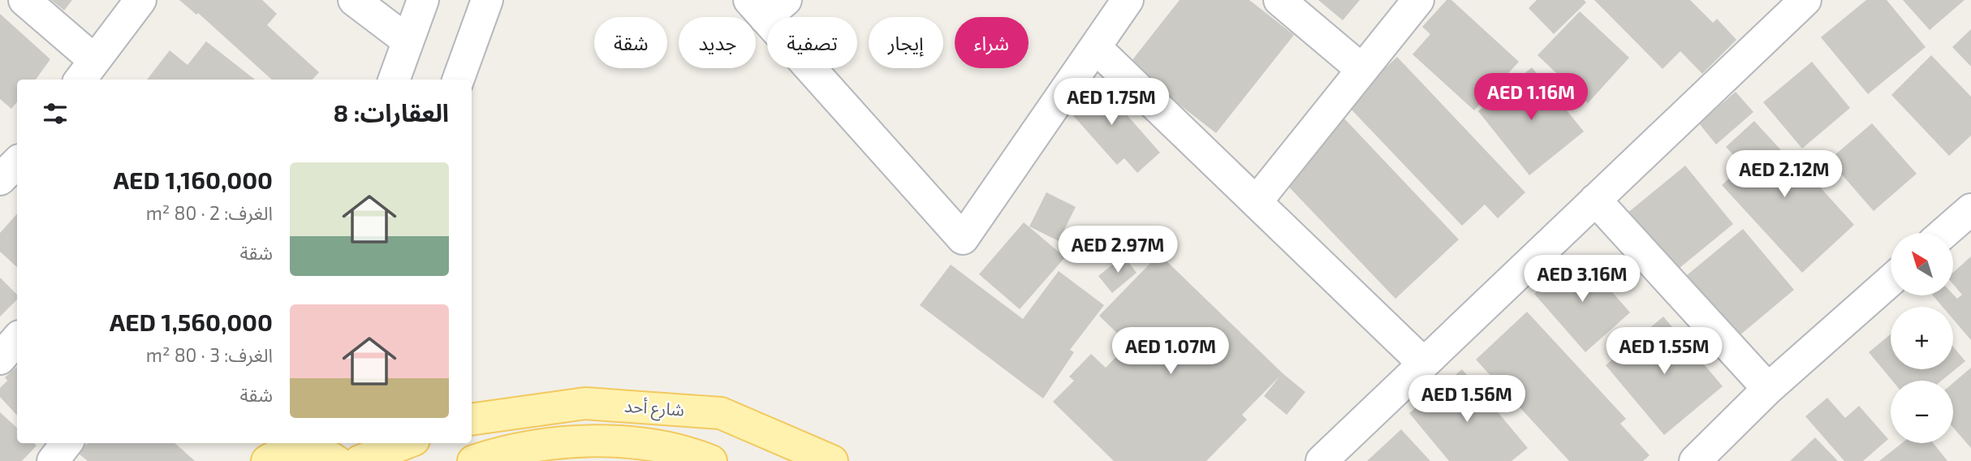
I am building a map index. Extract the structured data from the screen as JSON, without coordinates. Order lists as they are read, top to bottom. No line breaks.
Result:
{"streets":{"main road":["شارع أحد"]},"north":"top left","page":{"chip":["شراء","إيجار","تصفية","جديد","شقة"],"price":["AED 1.16M","AED 1.75M","AED 2.12M","AED 2.97M","AED 3.16M","AED 1.07M","AED 1.55M","AED 1.56M"],"heading":"العقارات: 8","list":[{"name":"AED 1,160,000","note":"الغرف: 2 · 80 m² · شقة"},{"name":"AED 1,560,000","note":"الغرف: 3 · 80 m² · شقة"}],"map_buttons":["+","−"]}}
